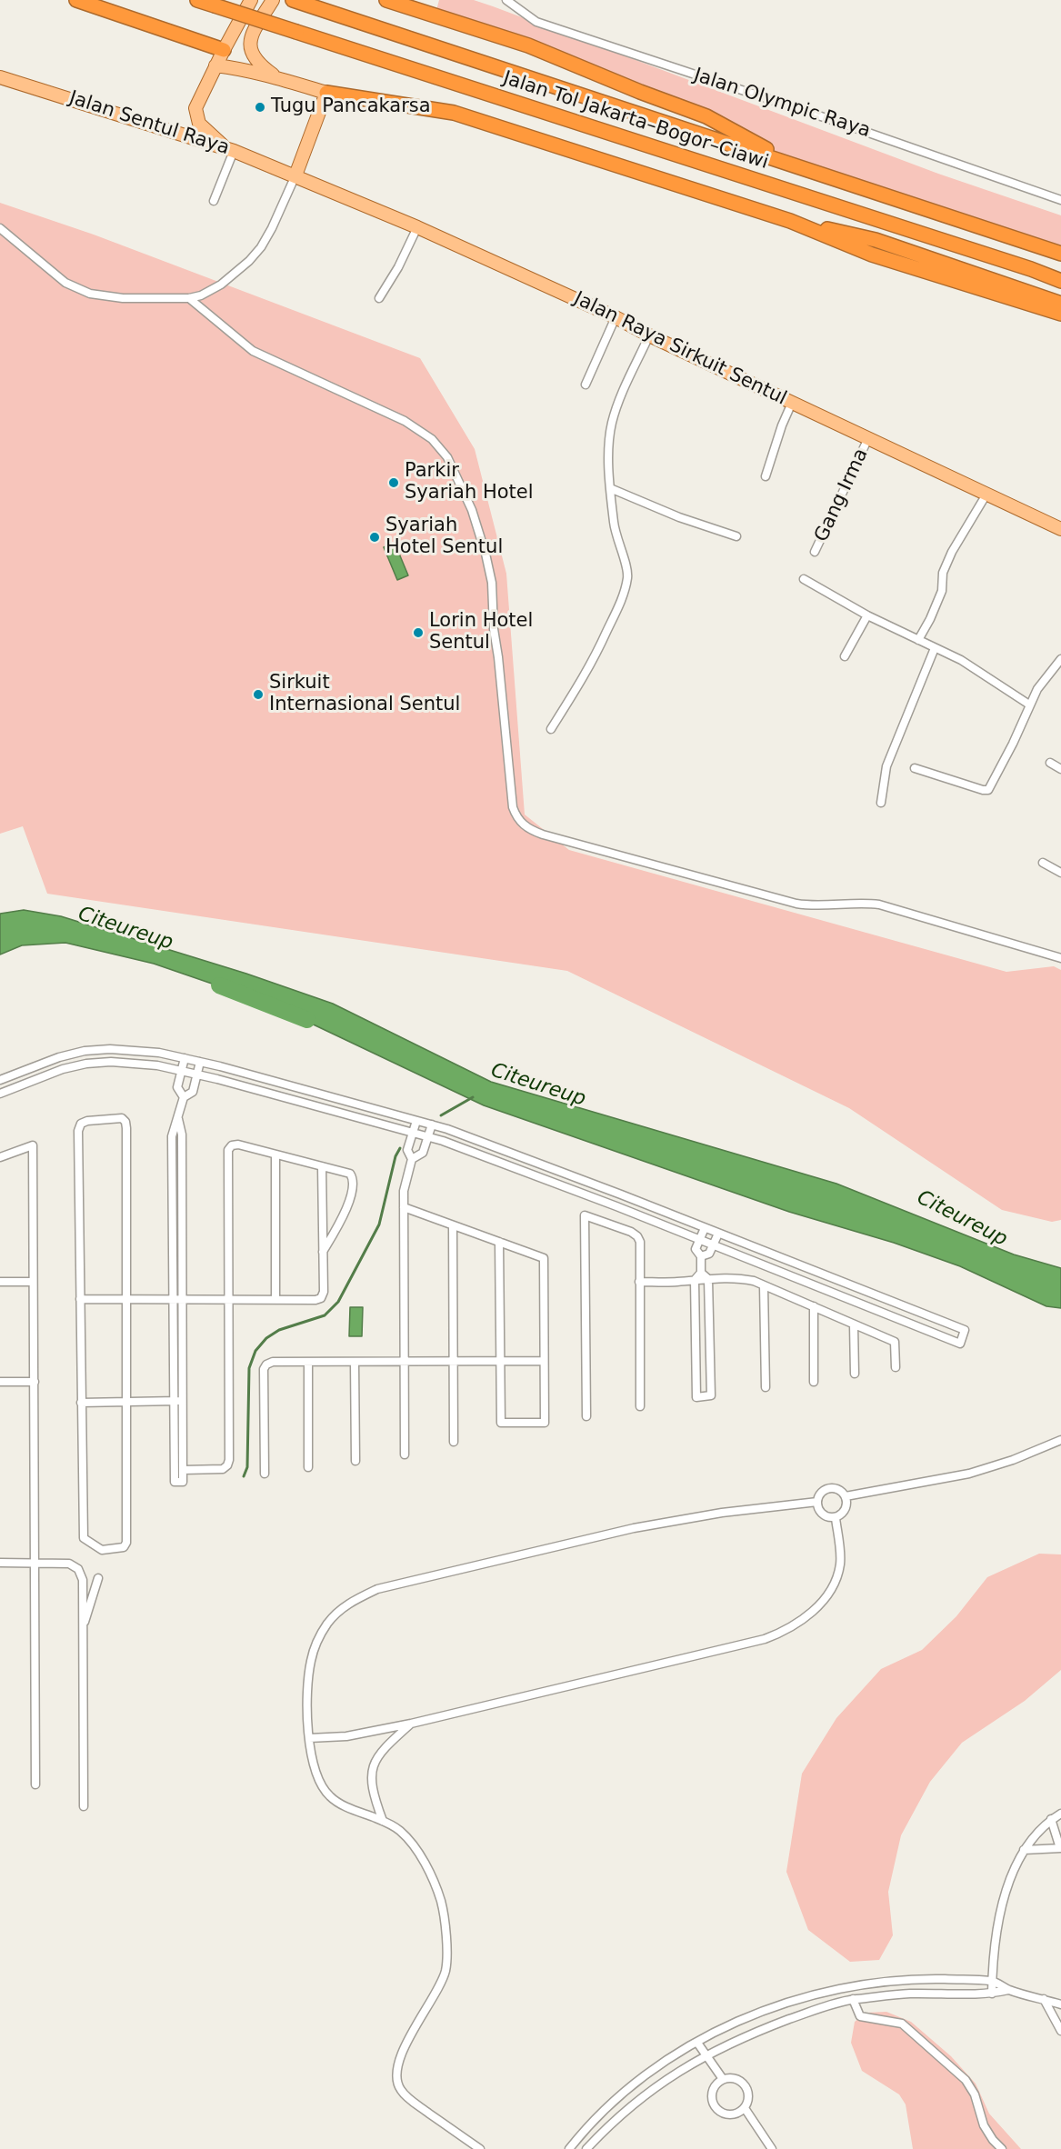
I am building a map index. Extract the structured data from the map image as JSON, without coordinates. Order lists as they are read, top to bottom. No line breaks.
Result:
{"streets":{"highway":["Jalan Tol Jakarta–Bogor–Ciawi"],"main road":["Jalan Sentul Raya","Jalan Raya Sirkuit Sentul"],"street":["Jalan Olympic Raya","Gang Irma"]},"crossings":[["Jalan Sentul Raya","Jalan Raya Sirkuit Sentul"],["Jalan Raya Sirkuit Sentul","Gang Irma"]],"water":["Citeureup"],"places":["Tugu Pancakarsa","Parkir Syariah Hotel","Syariah Hotel Sentul","Lorin Hotel Sentul","Sirkuit Internasional Sentul"]}
